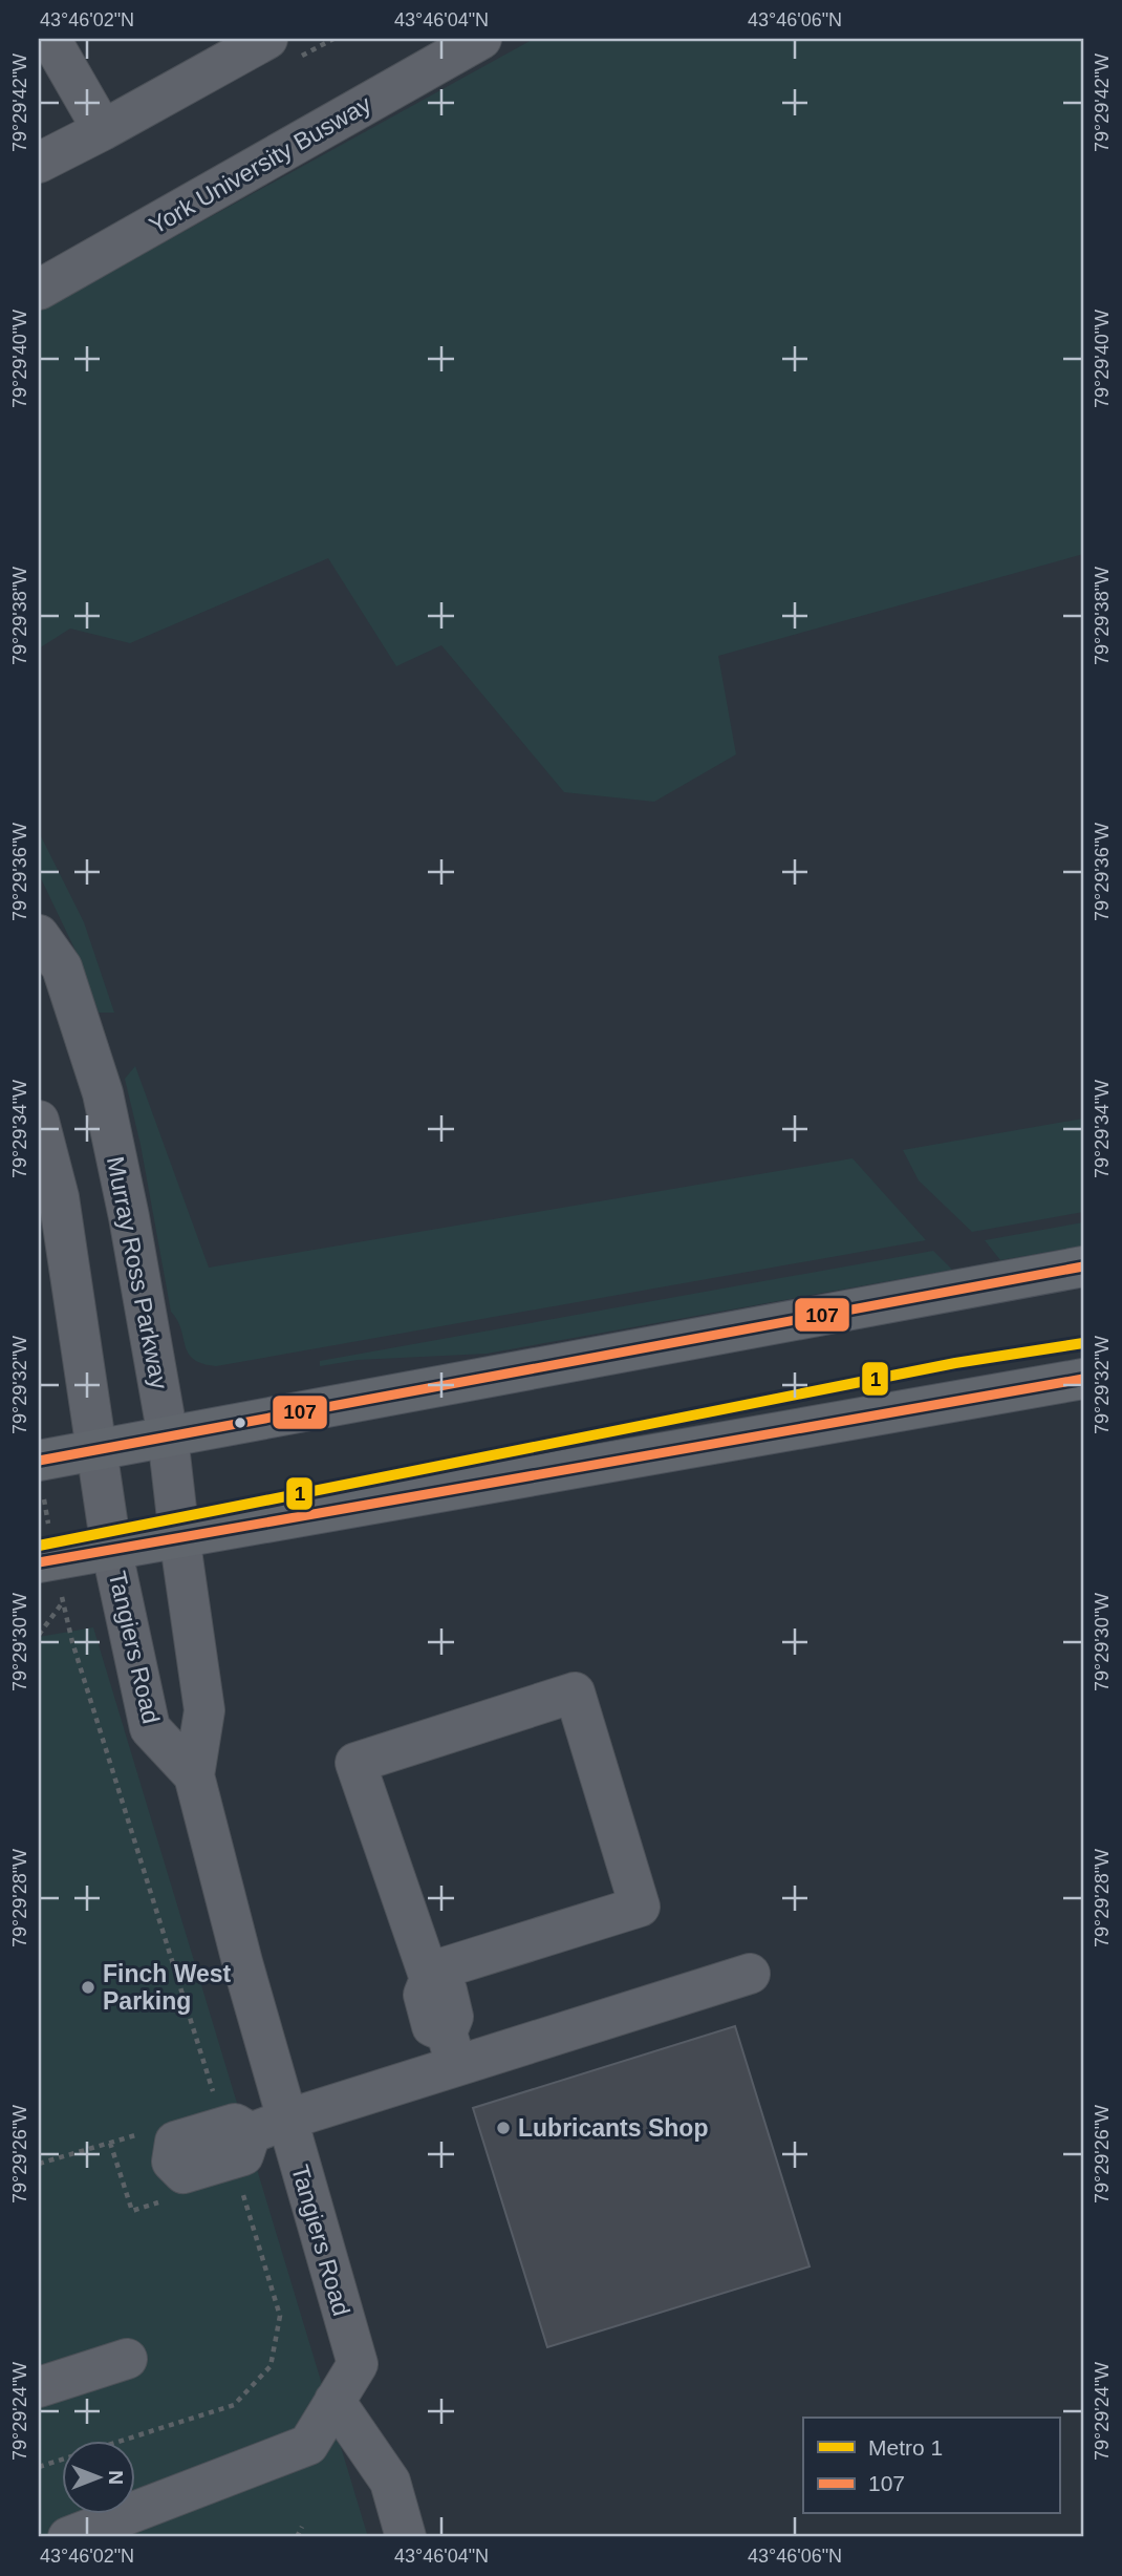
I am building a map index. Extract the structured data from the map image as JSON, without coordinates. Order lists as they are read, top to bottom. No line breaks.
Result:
{"streets":{"street":["York University Busway","Murray Ross Parkway","Tangiers Road"]},"crossings":[["Murray Ross Parkway","Tangiers Road"]],"places":["Finch West Parking","Lubricants Shop"],"lines":["transit line 107","metro line 1"],"legend":["Metro 1","107"],"north":"right","coordinates":["43°46'02\"N","43°46'04\"N","43°46'06\"N","79°29'42\"W","79°29'40\"W","79°29'38\"W","79°29'36\"W","79°29'34\"W","79°29'32\"W","79°29'30\"W","79°29'28\"W","79°29'26\"W","79°29'24\"W"]}
